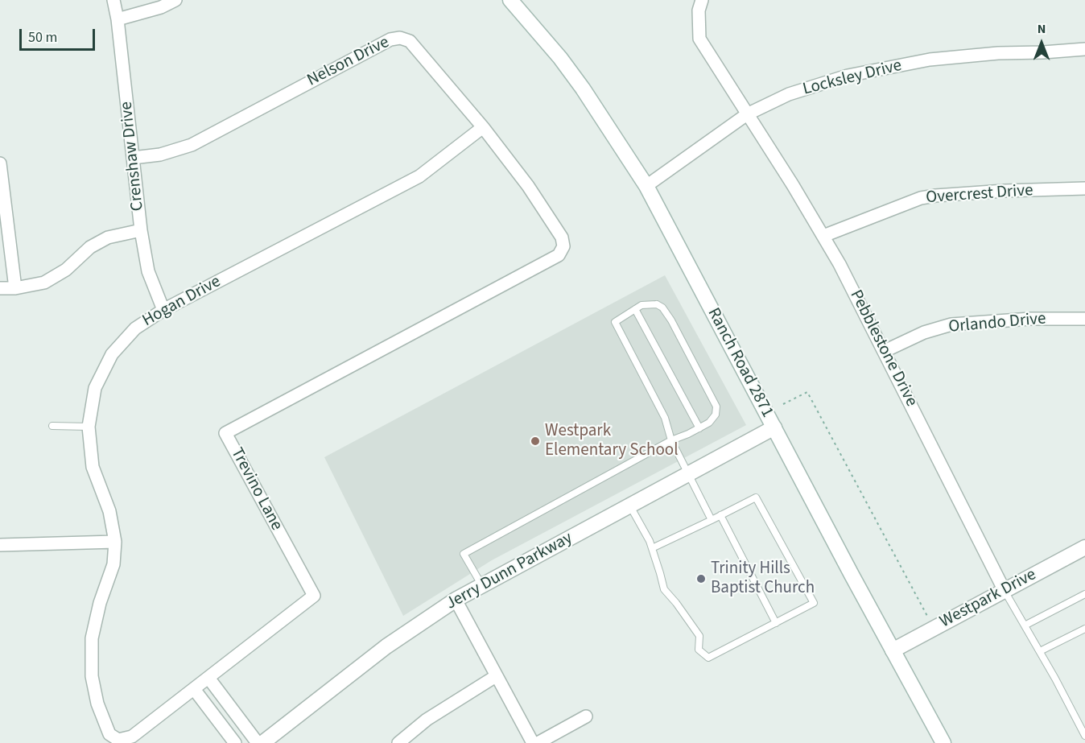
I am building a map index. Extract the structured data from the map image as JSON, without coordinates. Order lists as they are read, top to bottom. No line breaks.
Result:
{"streets":{"main road":["Ranch Road 2871","Jerry Dunn Parkway","Westpark Drive"],"street":["Nelson Drive","Locksley Drive","Crenshaw Drive","Overcrest Drive","Hogan Drive","Orlando Drive","Pebblestone Drive","Trevino Lane"]},"crossings":[["Nelson Drive","Crenshaw Drive"],["Nelson Drive","Hogan Drive"],["Nelson Drive","Trevino Lane"],["Locksley Drive","Pebblestone Drive"],["Locksley Drive","Ranch Road 2871"],["Crenshaw Drive","Hogan Drive"],["Overcrest Drive","Pebblestone Drive"],["Hogan Drive","Trevino Lane"],["Orlando Drive","Pebblestone Drive"],["Pebblestone Drive","Westpark Drive"],["Ranch Road 2871","Jerry Dunn Parkway"],["Ranch Road 2871","Westpark Drive"]],"places":["Westpark Elementary School","Trinity Hills Baptist Church"],"scale_bar":"50 m","north":"top"}
